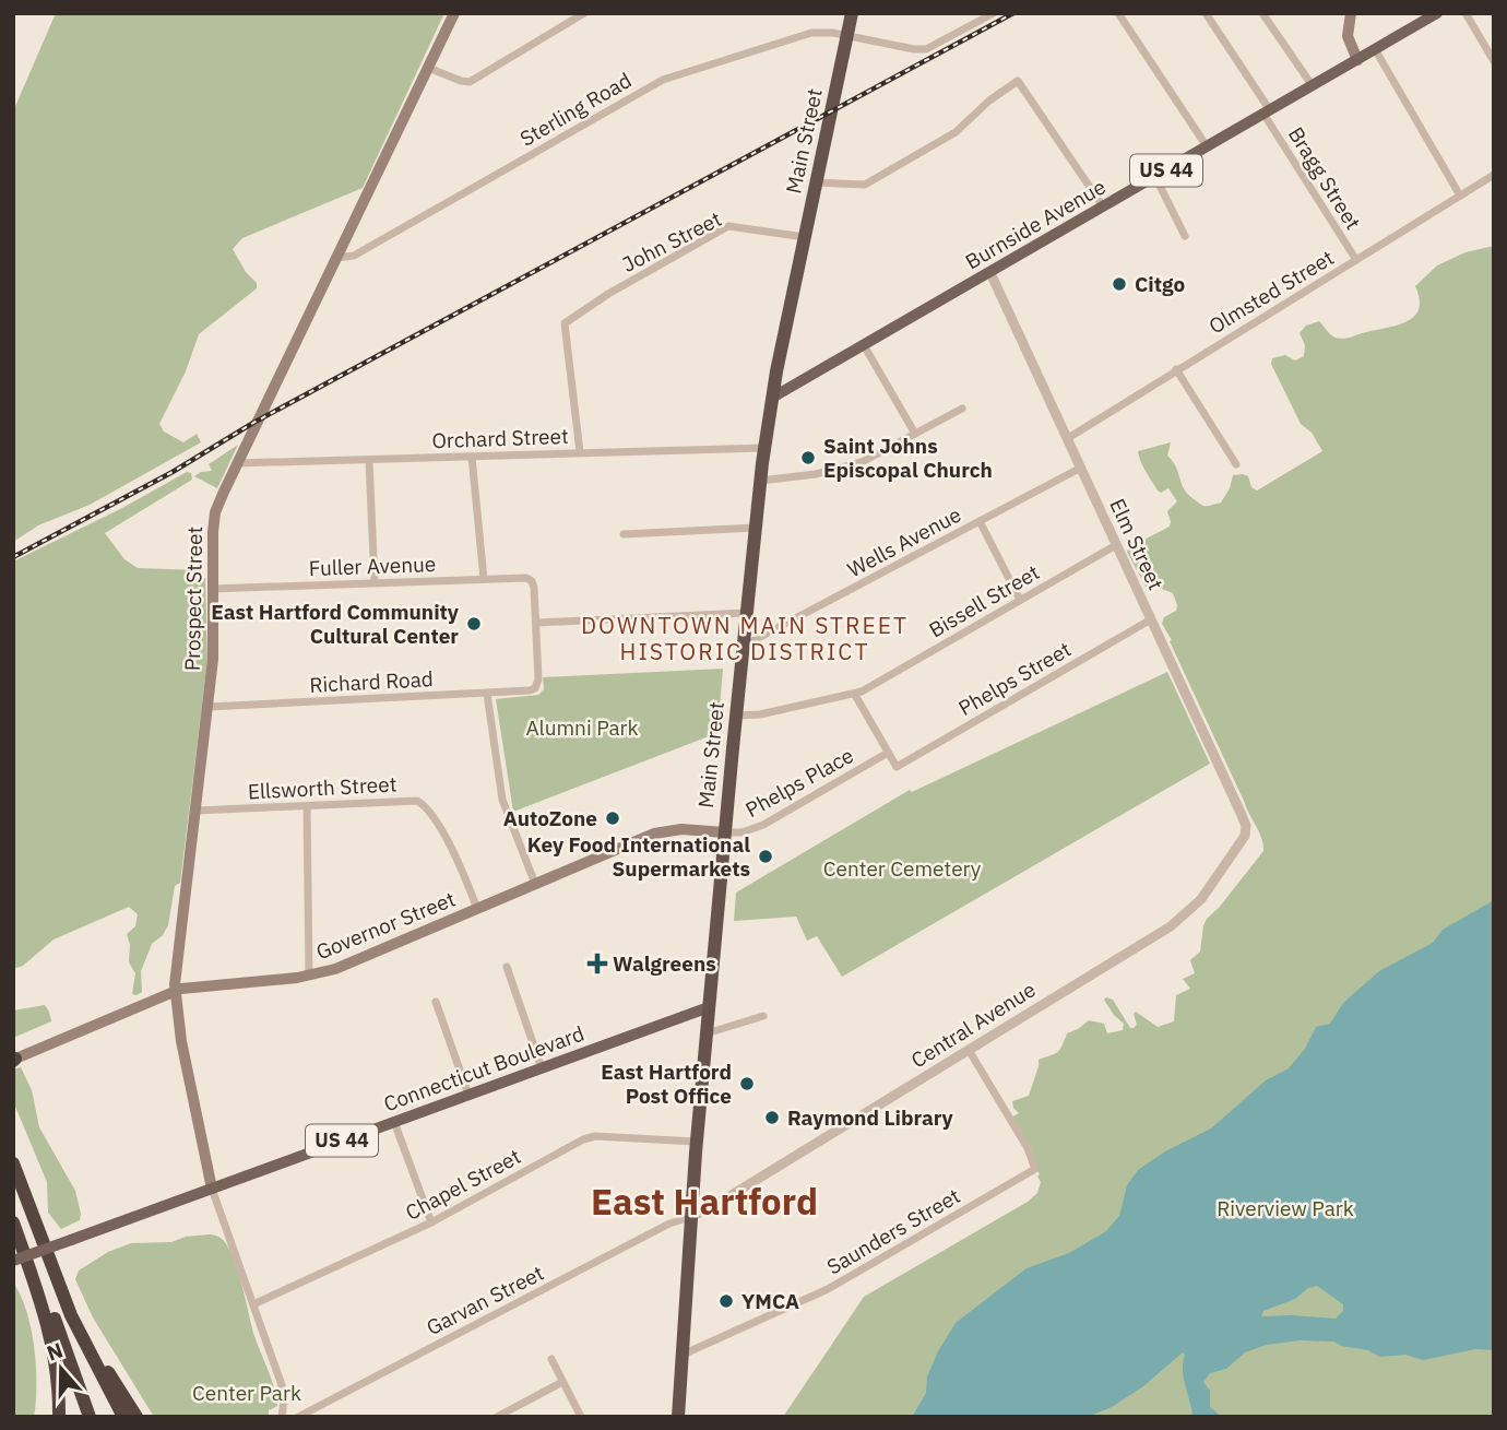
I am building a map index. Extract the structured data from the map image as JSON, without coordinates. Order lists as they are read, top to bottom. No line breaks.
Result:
{"streets":{"highway":["Main Street"],"main road":["US 44","Burnside Avenue","Prospect Street","Governor Street","Connecticut Boulevard"],"street":["Sterling Road","Bragg Street","John Street","Olmsted Street","Orchard Street","Wells Avenue","Elm Street","Fuller Avenue","Bissell Street","Phelps Street","Richard Road","Phelps Place","Ellsworth Street","Central Avenue","Chapel Street","Saunders Street","Garvan Street"]},"crossings":[["Sterling Road","Main Street"],["Sterling Road","Prospect Street"],["Main Street","Burnside Avenue"],["Main Street","John Street"],["Main Street","Orchard Street"],["Main Street","Wells Avenue"],["Main Street","Bissell Street"],["Main Street","Phelps Place"],["Main Street","Governor Street"],["Main Street","Central Avenue"],["Main Street","Connecticut Boulevard"],["Main Street","Chapel Street"],["Main Street","Saunders Street"],["Main Street","Garvan Street"],["Bragg Street","Burnside Avenue"],["Bragg Street","Olmsted Street"],["Burnside Avenue","Elm Street"],["John Street","Orchard Street"],["Olmsted Street","Elm Street"],["Orchard Street","Prospect Street"],["Wells Avenue","Elm Street"],["Elm Street","Bissell Street"],["Elm Street","Phelps Street"],["Elm Street","Central Avenue"],["Fuller Avenue","Prospect Street"],["Fuller Avenue","Richard Road"],["Prospect Street","Richard Road"],["Prospect Street","Ellsworth Street"],["Prospect Street","Governor Street"],["Prospect Street","Connecticut Boulevard"],["Phelps Street","Phelps Place"],["Phelps Place","Governor Street"],["Ellsworth Street","Governor Street"],["Central Avenue","Saunders Street"],["Central Avenue","Garvan Street"]],"districts":["DOWNTOWN MAIN STREET HISTORIC DISTRICT","East Hartford"],"parks":["Alumni Park","Center Cemetery","Riverview Park","Center Park"],"places":{"other":["Citgo","Saint Johns Episcopal Church","East Hartford Community Cultural Center","AutoZone","Key Food International Supermarkets","East Hartford Post Office","Raymond Library","YMCA"],"health":["Walgreens"]},"north":"top"}
